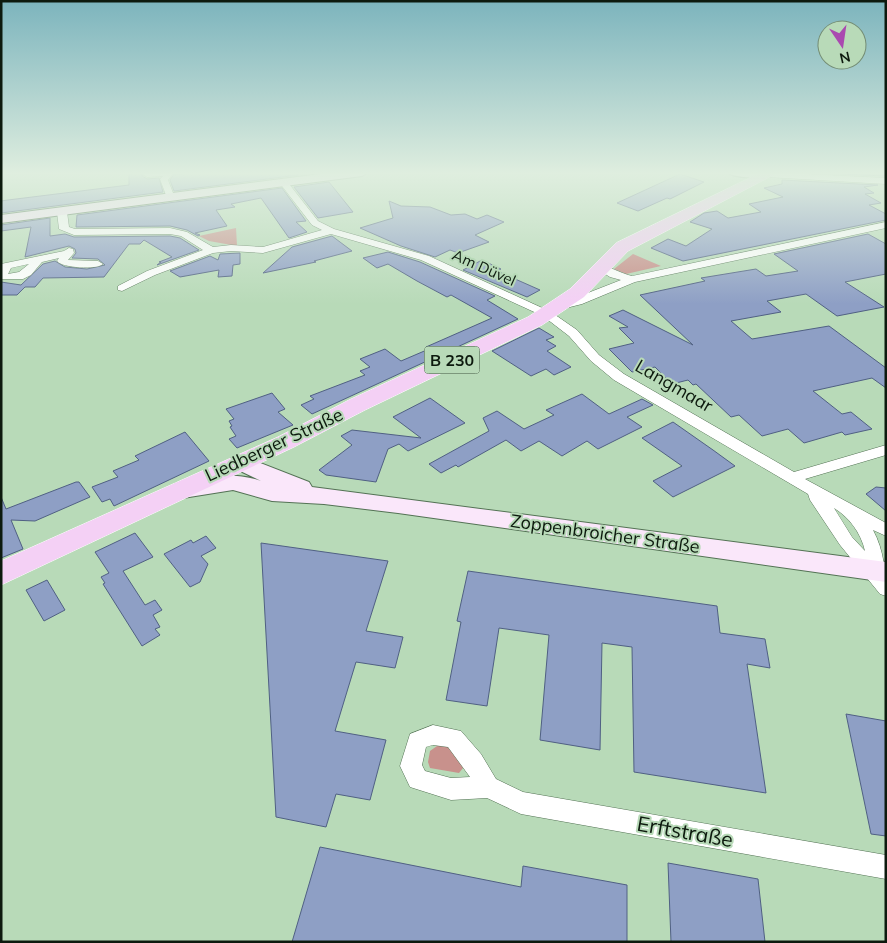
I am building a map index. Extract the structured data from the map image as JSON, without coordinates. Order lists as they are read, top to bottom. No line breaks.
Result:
{"streets":{"main road":["B 230","Liedberger Straße","Zoppenbroicher Straße"],"street":["Am Düvel","Langmaar","Erftstraße"]},"crossings":[["Am Düvel","B 230"],["Am Düvel","Langmaar"],["Am Düvel","Liedberger Straße"],["B 230","Langmaar"],["B 230","Liedberger Straße"],["Langmaar","Liedberger Straße"],["Langmaar","Zoppenbroicher Straße"],["Liedberger Straße","Zoppenbroicher Straße"]],"north":"bottom"}
